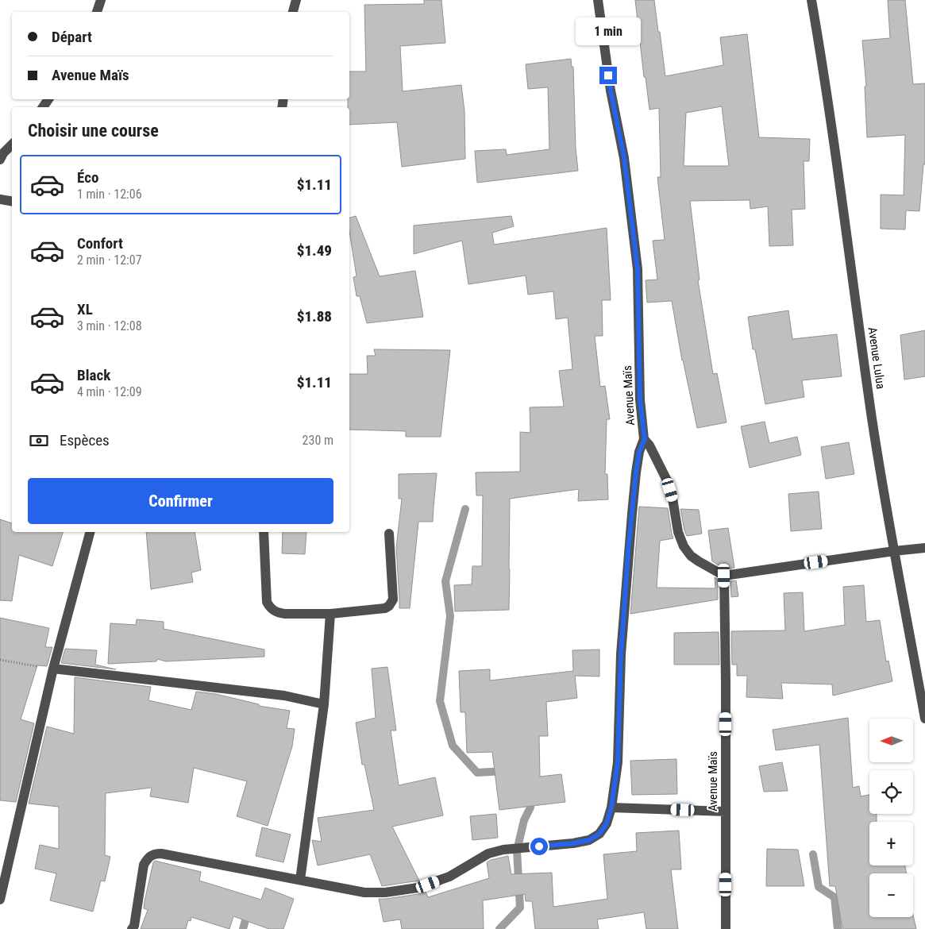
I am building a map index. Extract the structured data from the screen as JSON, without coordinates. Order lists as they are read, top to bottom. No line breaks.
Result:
{"streets":{"street":["Avenue Lulua","Avenue Maïs"]},"north":"left","page":{"banner":["Départ","Avenue Maïs"],"bubble":"1 min","heading":"Choisir une course","list":[{"name":"Éco","note":"1 min · 12:06","value":"$1.11"},{"name":"Confort","note":"2 min · 12:07","value":"$1.49"},{"name":"XL","note":"3 min · 12:08","value":"$1.88"},{"name":"Black","note":"4 min · 12:09","value":"$1.11"}],"pay":["Espèces","230 m"],"buttons":"Confirmer","map_buttons":["+","−"]}}
